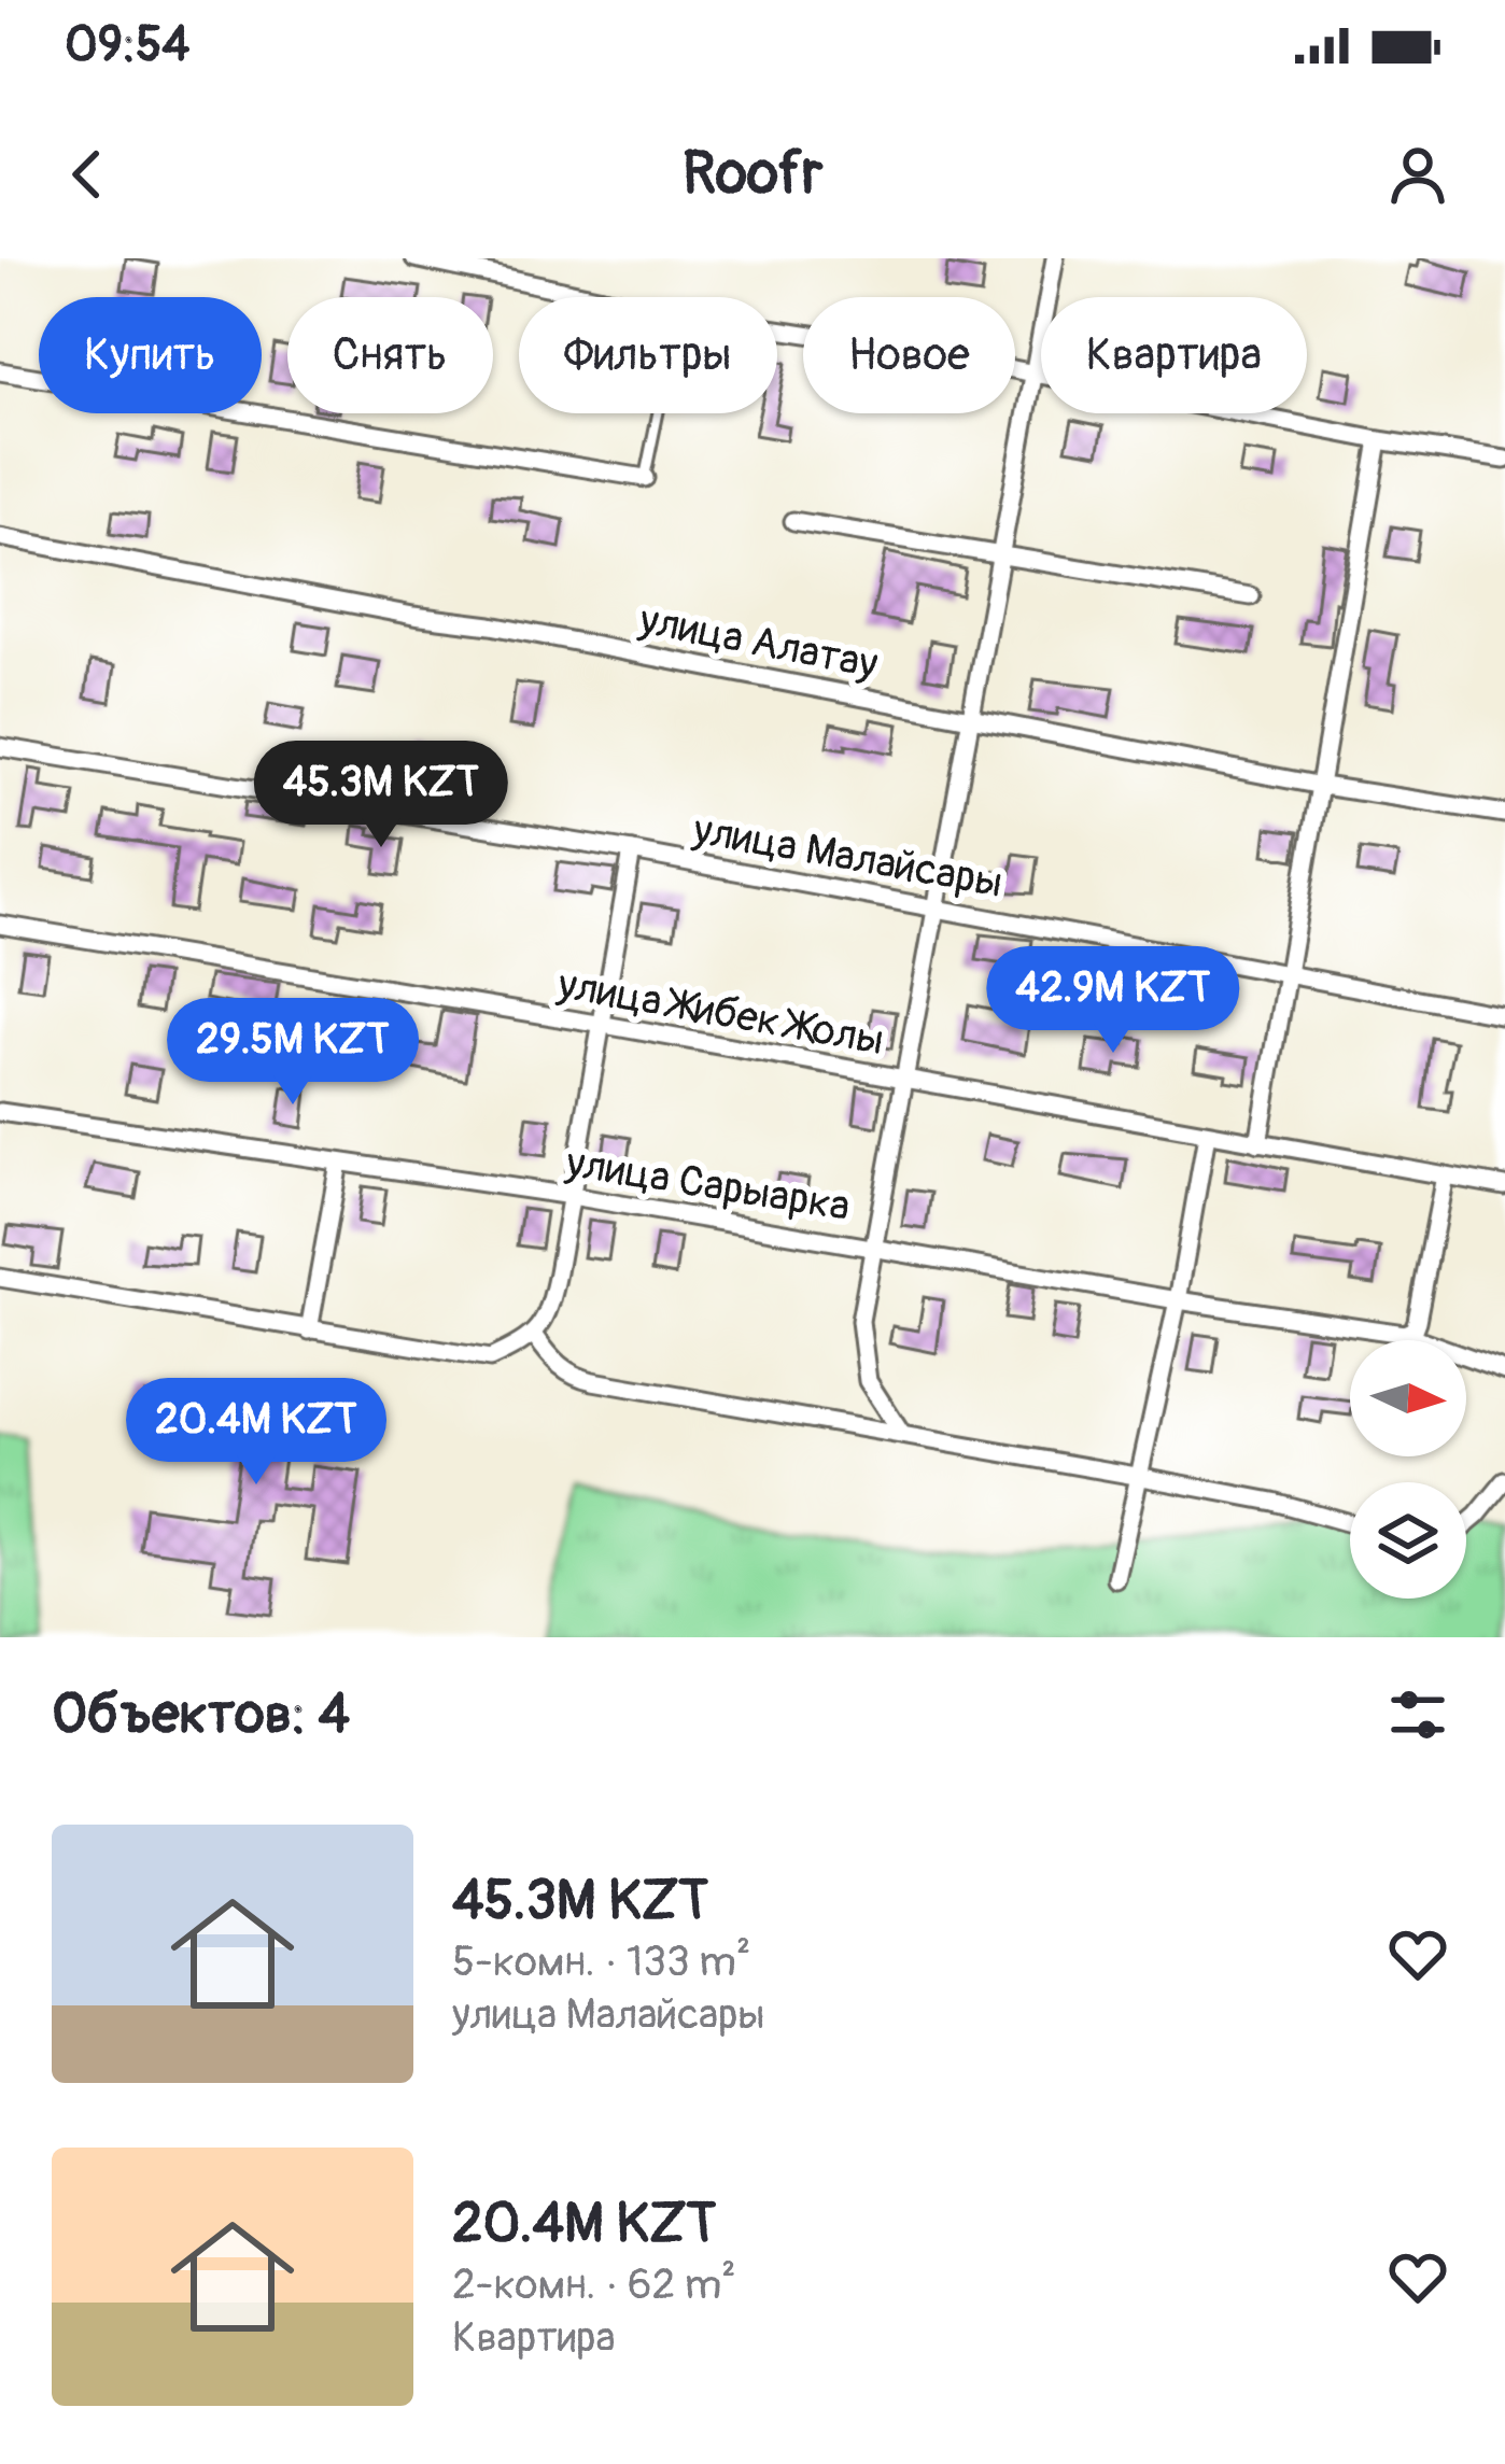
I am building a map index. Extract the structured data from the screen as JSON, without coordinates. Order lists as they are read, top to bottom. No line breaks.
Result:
{"streets":{"street":["улица Алатау","улица Малайсары","улица Жибек Жолы","улица Сарыарка"]},"north":"right","page":{"status":"09:54","header":"Roofr","chip":["Купить","Снять","Фильтры","Новое","Квартира"],"price":["45.3M KZT","42.9M KZT","29.5M KZT","20.4M KZT"],"heading":"Объектов: 4","list":[{"name":"45.3M KZT","note":"5-комн. · 133 m² · улица Малайсары"},{"name":"20.4M KZT","note":"2-комн. · 62 m² · Квартира"}]}}
